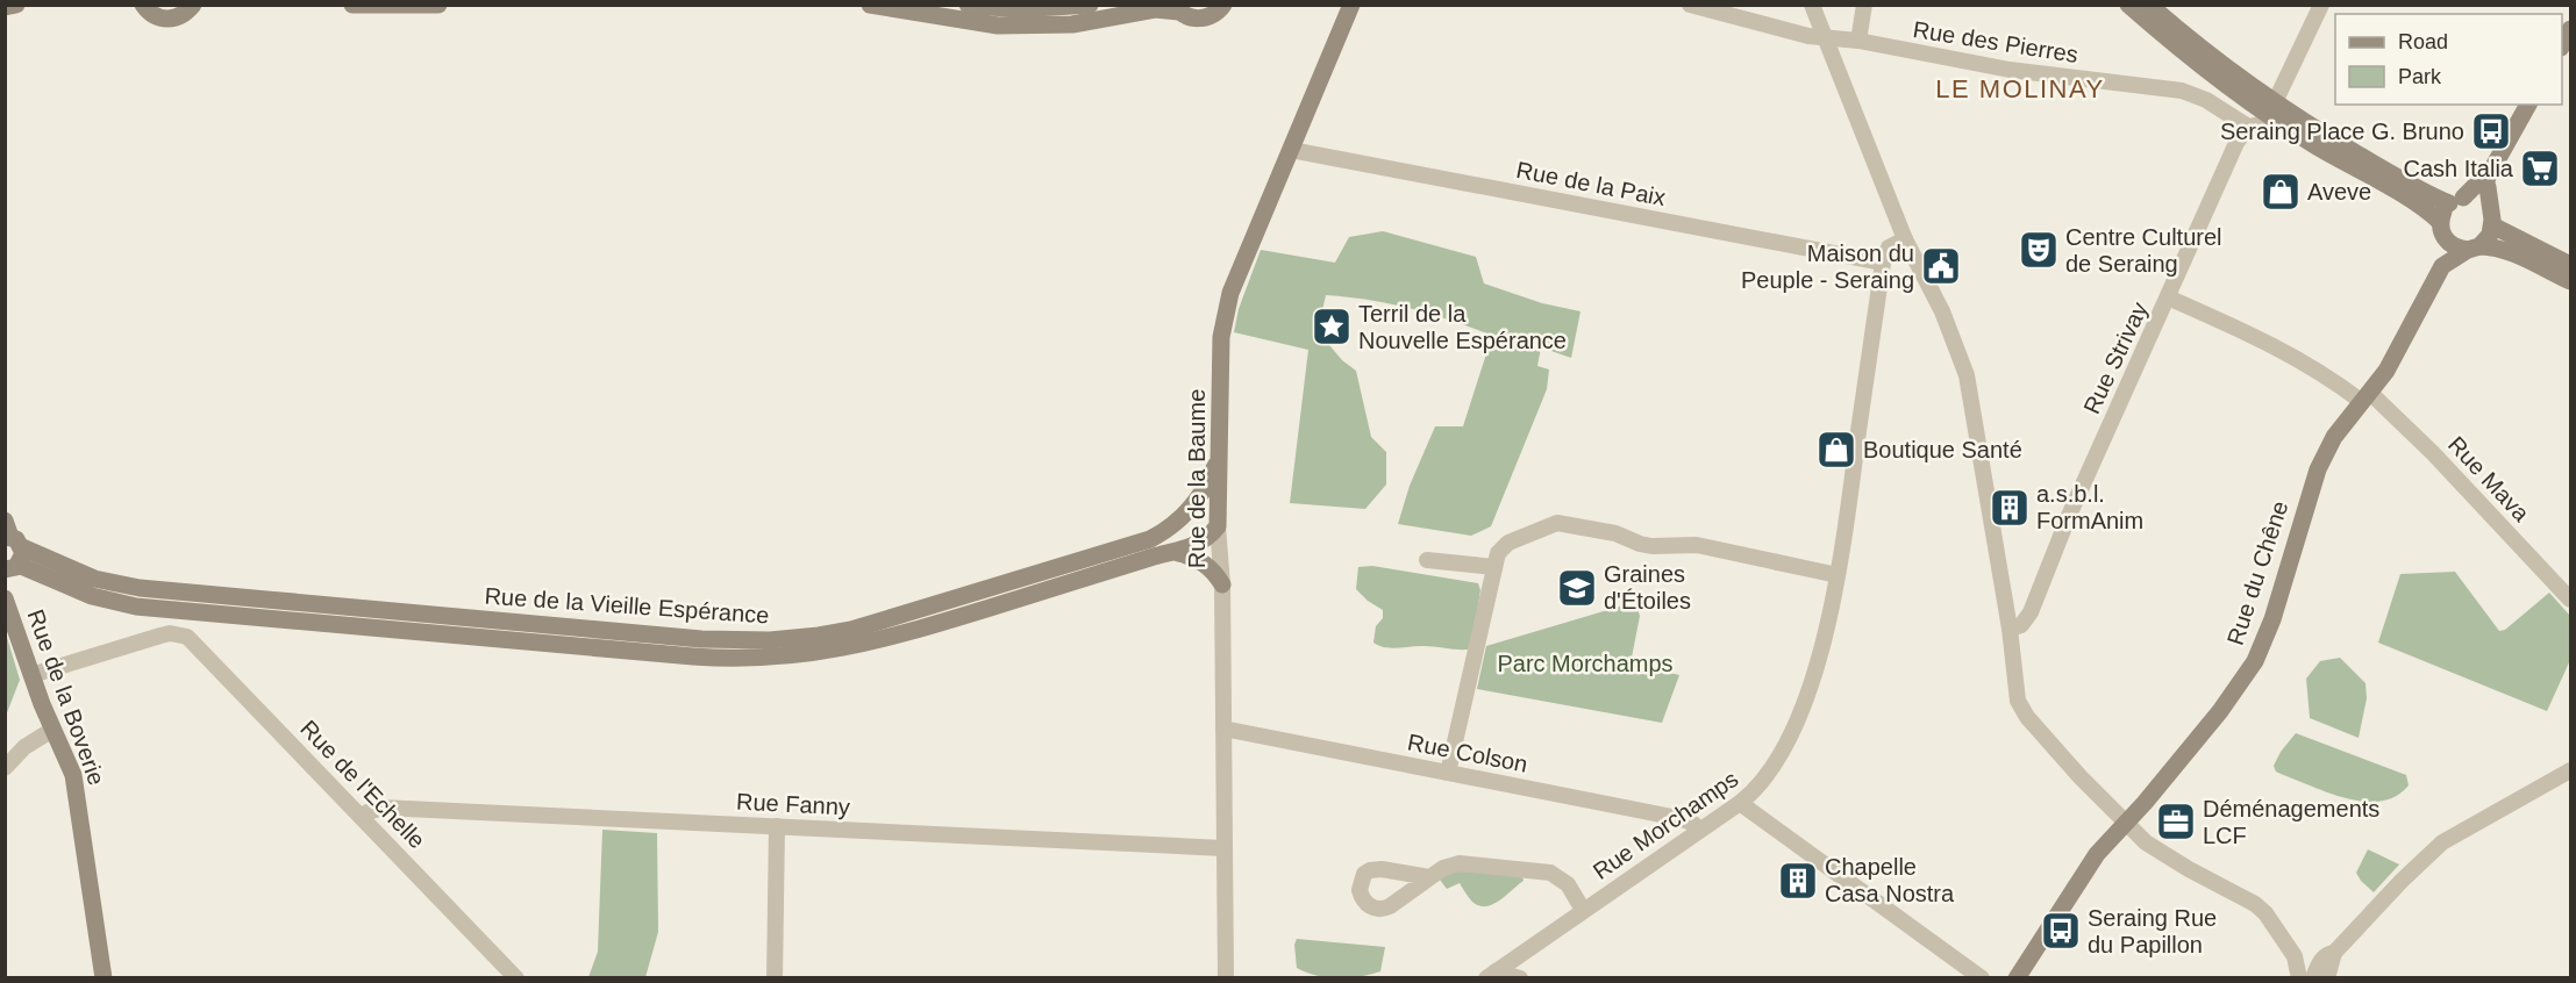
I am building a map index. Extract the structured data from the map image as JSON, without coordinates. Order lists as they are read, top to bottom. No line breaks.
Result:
{"streets":{"street":["Rue des Pierres","Rue de la Paix","Rue Strivay","Rue de la Baume","Rue Mava","Rue du Chêne","Rue de la Vieille Espérance","Rue de la Boverie","Rue Colson","Rue de l'Echelle","Rue Fanny","Rue Morchamps"]},"crossings":[["Rue des Pierres","Rue Strivay"],["Rue de la Paix","Rue de la Baume"],["Rue de la Paix","Rue Morchamps"],["Rue Strivay","Rue Mava"],["Rue de la Baume","Rue de la Vieille Espérance"],["Rue de la Baume","Rue Colson"],["Rue de la Baume","Rue Fanny"],["Rue Mava","Rue du Chêne"],["Rue de la Boverie","Rue de l'Echelle"],["Rue Colson","Rue Morchamps"],["Rue de l'Echelle","Rue Fanny"]],"districts":["LE MOLINAY"],"parks":["Parc Morchamps"],"places":{"bus stop":["Seraing Place G. Bruno","Seraing Rue du Papillon"],"supermarket":["Cash Italia"],"shop":["Aveve","Boutique Santé"],"theatre":["Centre Culturel de Seraing"],"public building":["Maison du Peuple - Seraing"],"place":["Terril de la Nouvelle Espérance"],"building":["a.s.b.l. FormAnim","Chapelle Casa Nostra"],"school or university":["Graines d'Étoiles"],"office":["Déménagements LCF"]},"legend":["Road","Park"]}
